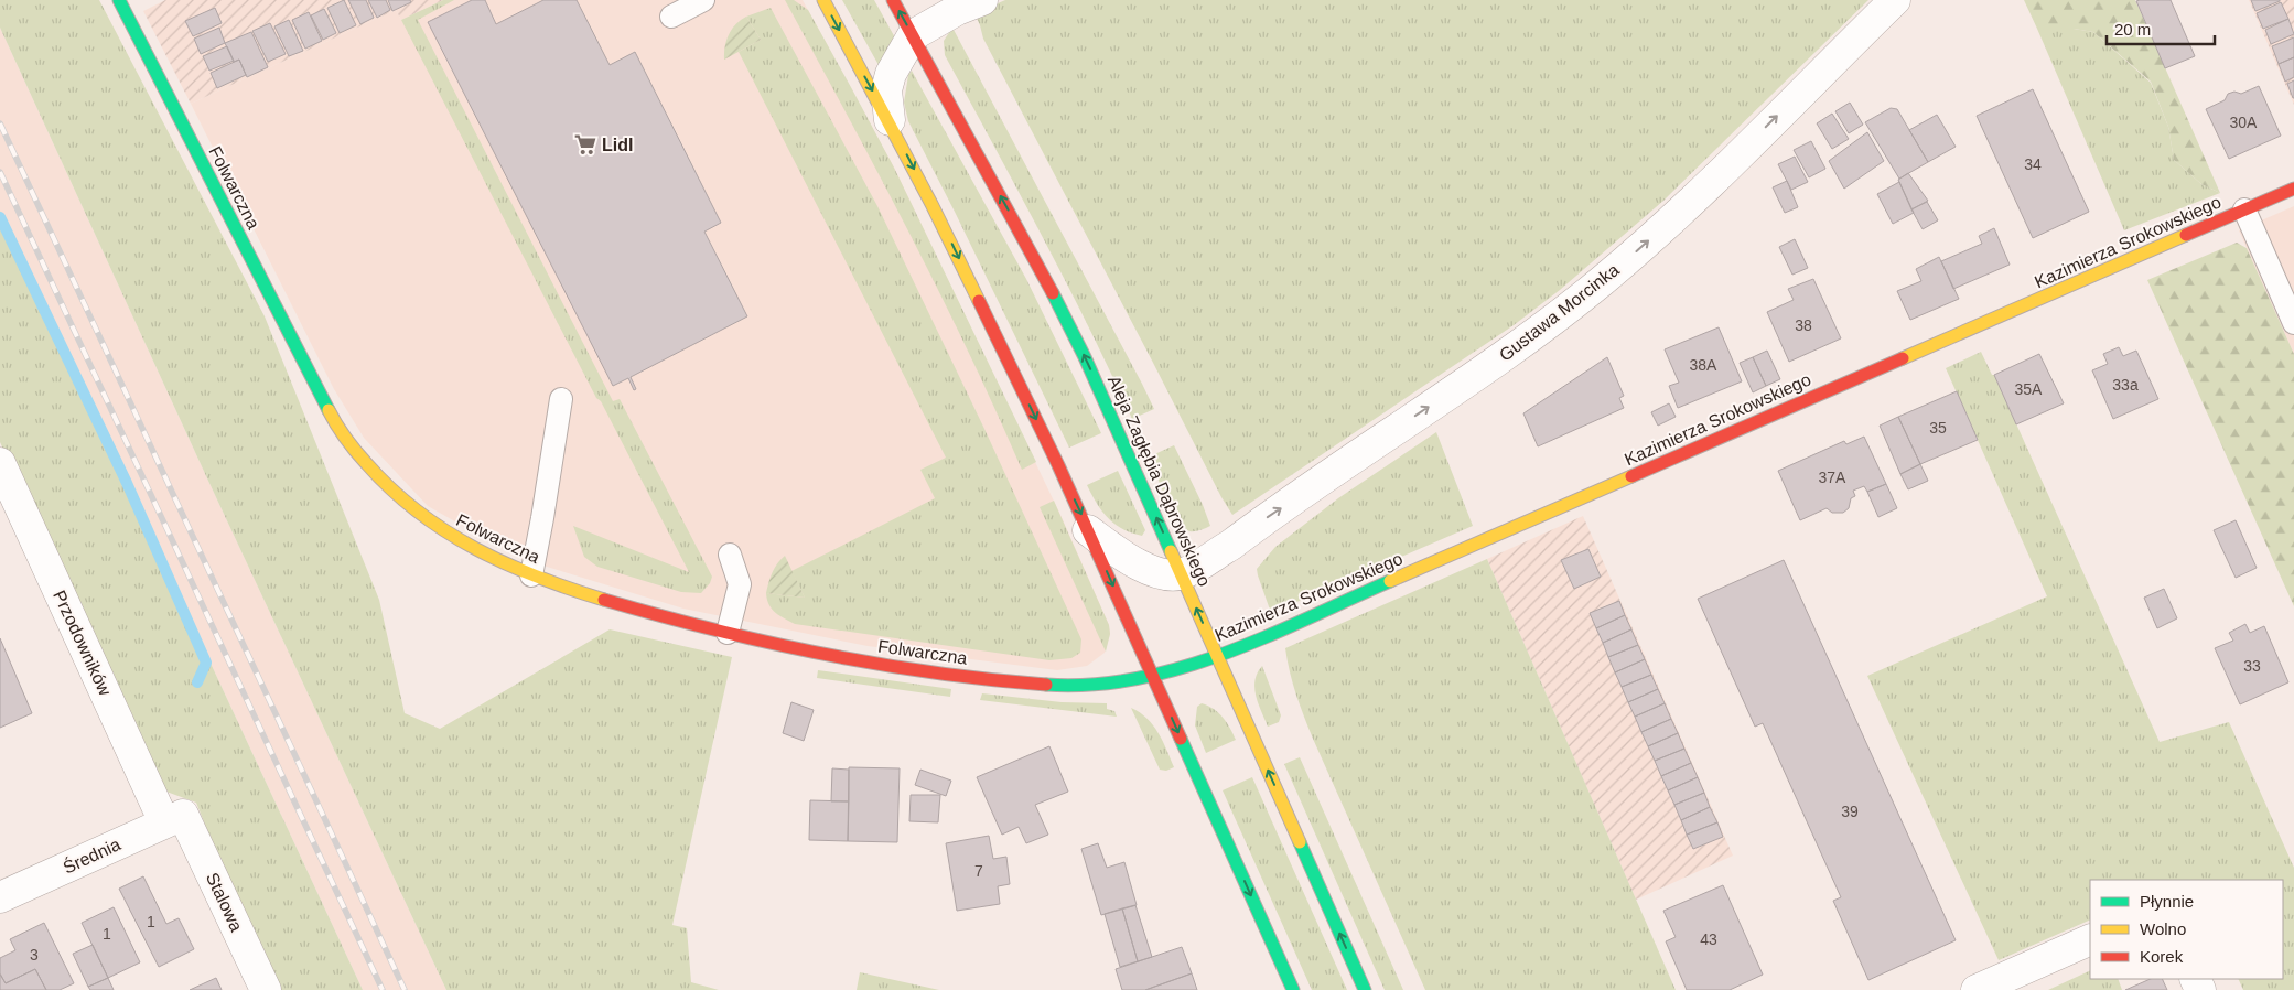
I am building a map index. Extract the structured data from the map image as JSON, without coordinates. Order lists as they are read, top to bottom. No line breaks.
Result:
{"streets":{"street":["Folwarczna","Kazimierza Srokowskiego","Gustawa Morcinka","Aleja Zagłębia Dąbrowskiego","Przodowników","Średnia","Stalowa"]},"crossings":[["Folwarczna","Kazimierza Srokowskiego"],["Kazimierza Srokowskiego","Aleja Zagłębia Dąbrowskiego"],["Gustawa Morcinka","Aleja Zagłębia Dąbrowskiego"],["Przodowników","Średnia"],["Przodowników","Stalowa"],["Średnia","Stalowa"]],"one_way":["Gustawa Morcinka"],"places":{"supermarket":["Lidl"]},"house_numbers":["30A","34","38","38A","33a","35A","35","37A","33","39","7","1","1","43","3"],"legend":["Płynnie","Wolno","Korek"],"scale_bar":"20 m"}
